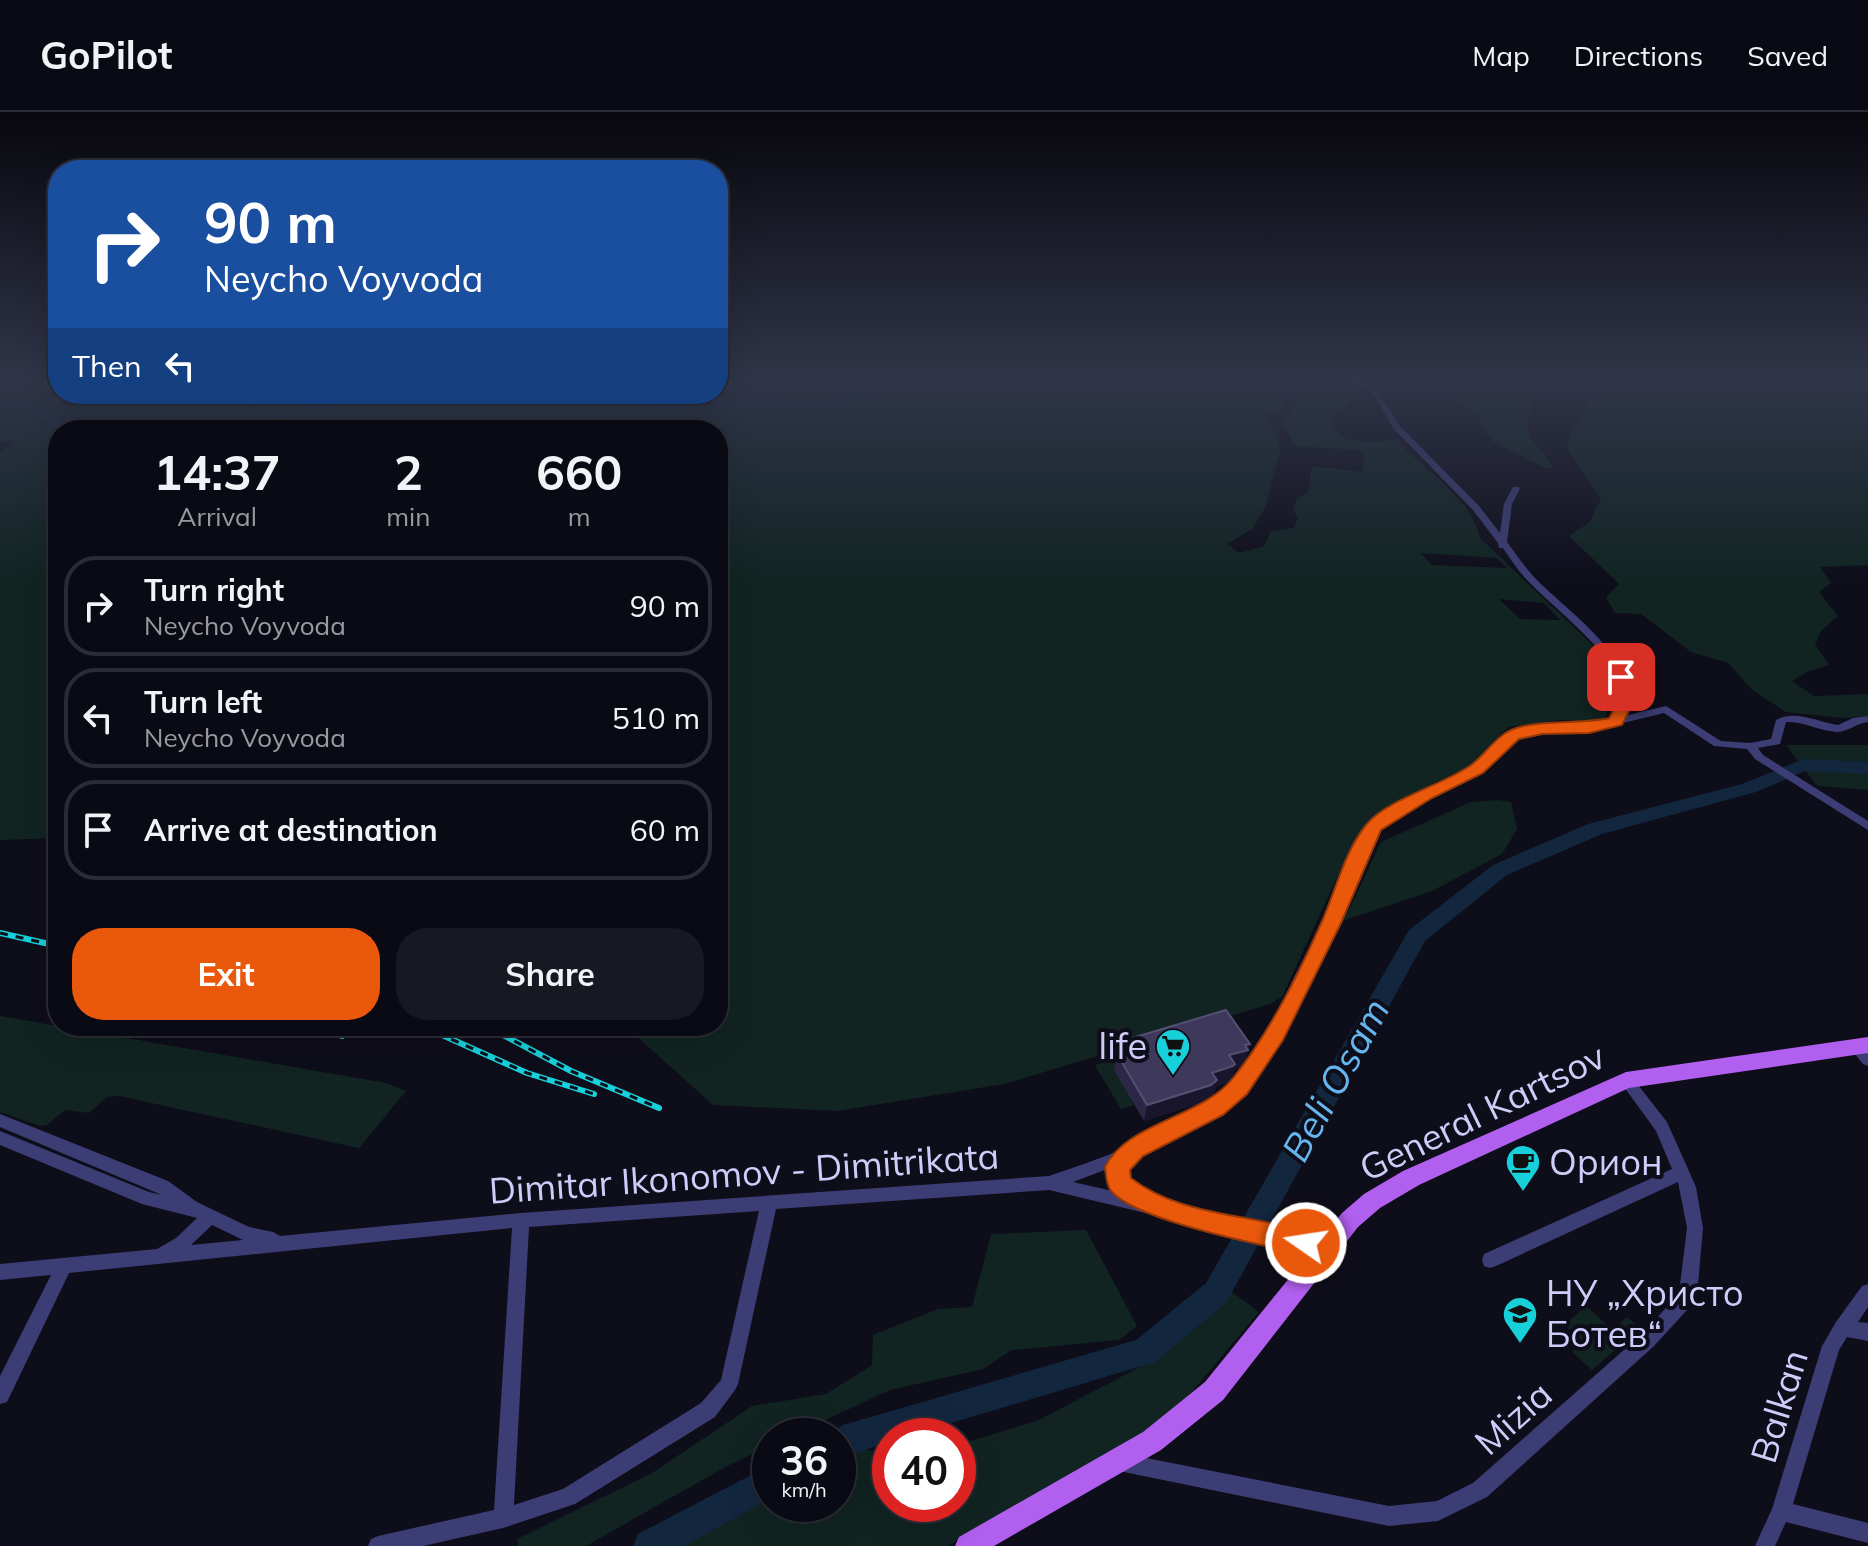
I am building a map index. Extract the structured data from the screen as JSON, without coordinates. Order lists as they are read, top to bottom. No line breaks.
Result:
{"streets":{"main road":["General Kartsov"],"street":["Dimitar Ikonomov - Dimitrikata","Balkan","Mizia"]},"crossings":[["General Kartsov","Dimitar Ikonomov - Dimitrikata"],["General Kartsov","Mizia"]],"water":["Beli Osam"],"places":{"supermarket":["life"],"cafe":["Орион"],"school or university":["НУ „Христо Ботев“"]},"page":{"header":"GoPilot","nav":["Map","Directions","Saved"],"turn":["90 m","Neycho Voyvoda"],"then":"Then","eta":["14:37","Arrival","2","min","660","m"],"list":[{"name":"Turn right","note":"Neycho Voyvoda","value":"90 m"},{"name":"Turn left","note":"Neycho Voyvoda","value":"510 m"},{"name":"Arrive at destination","value":"60 m"}],"buttons":["Exit","Share"],"speed":"36 km/h","limit":"40"}}
